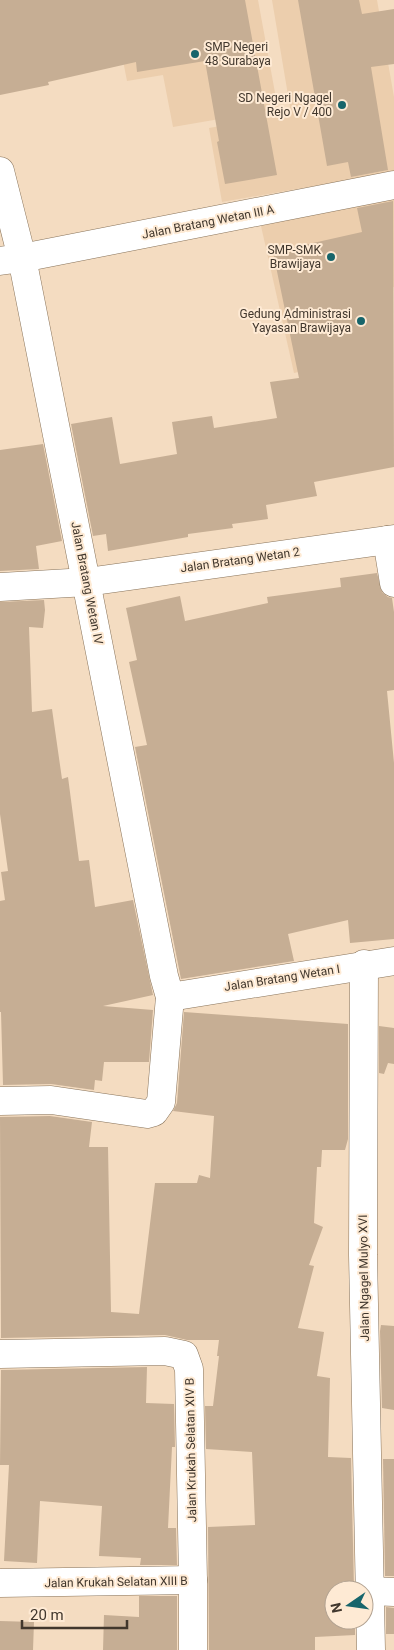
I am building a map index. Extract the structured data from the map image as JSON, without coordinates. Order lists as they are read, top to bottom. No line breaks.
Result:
{"streets":{"street":["Jalan Bratang Wetan III A","Jalan Bratang Wetan 2","Jalan Bratang Wetan IV","Jalan Bratang Wetan I","Jalan Ngagel Mulyo XVI","Jalan Krukah Selatan XIV B","Jalan Krukah Selatan XIII B"]},"crossings":[["Jalan Bratang Wetan III A","Jalan Bratang Wetan IV"],["Jalan Bratang Wetan 2","Jalan Bratang Wetan IV"],["Jalan Bratang Wetan IV","Jalan Bratang Wetan I"],["Jalan Bratang Wetan I","Jalan Ngagel Mulyo XVI"],["Jalan Krukah Selatan XIV B","Jalan Krukah Selatan XIII B"]],"places":["SMP Negeri 48 Surabaya","SD Negeri Ngagel Rejo V / 400","SMP-SMK Brawijaya","Gedung Administrasi Yayasan Brawijaya"],"scale_bar":"20 m","north":"left"}
